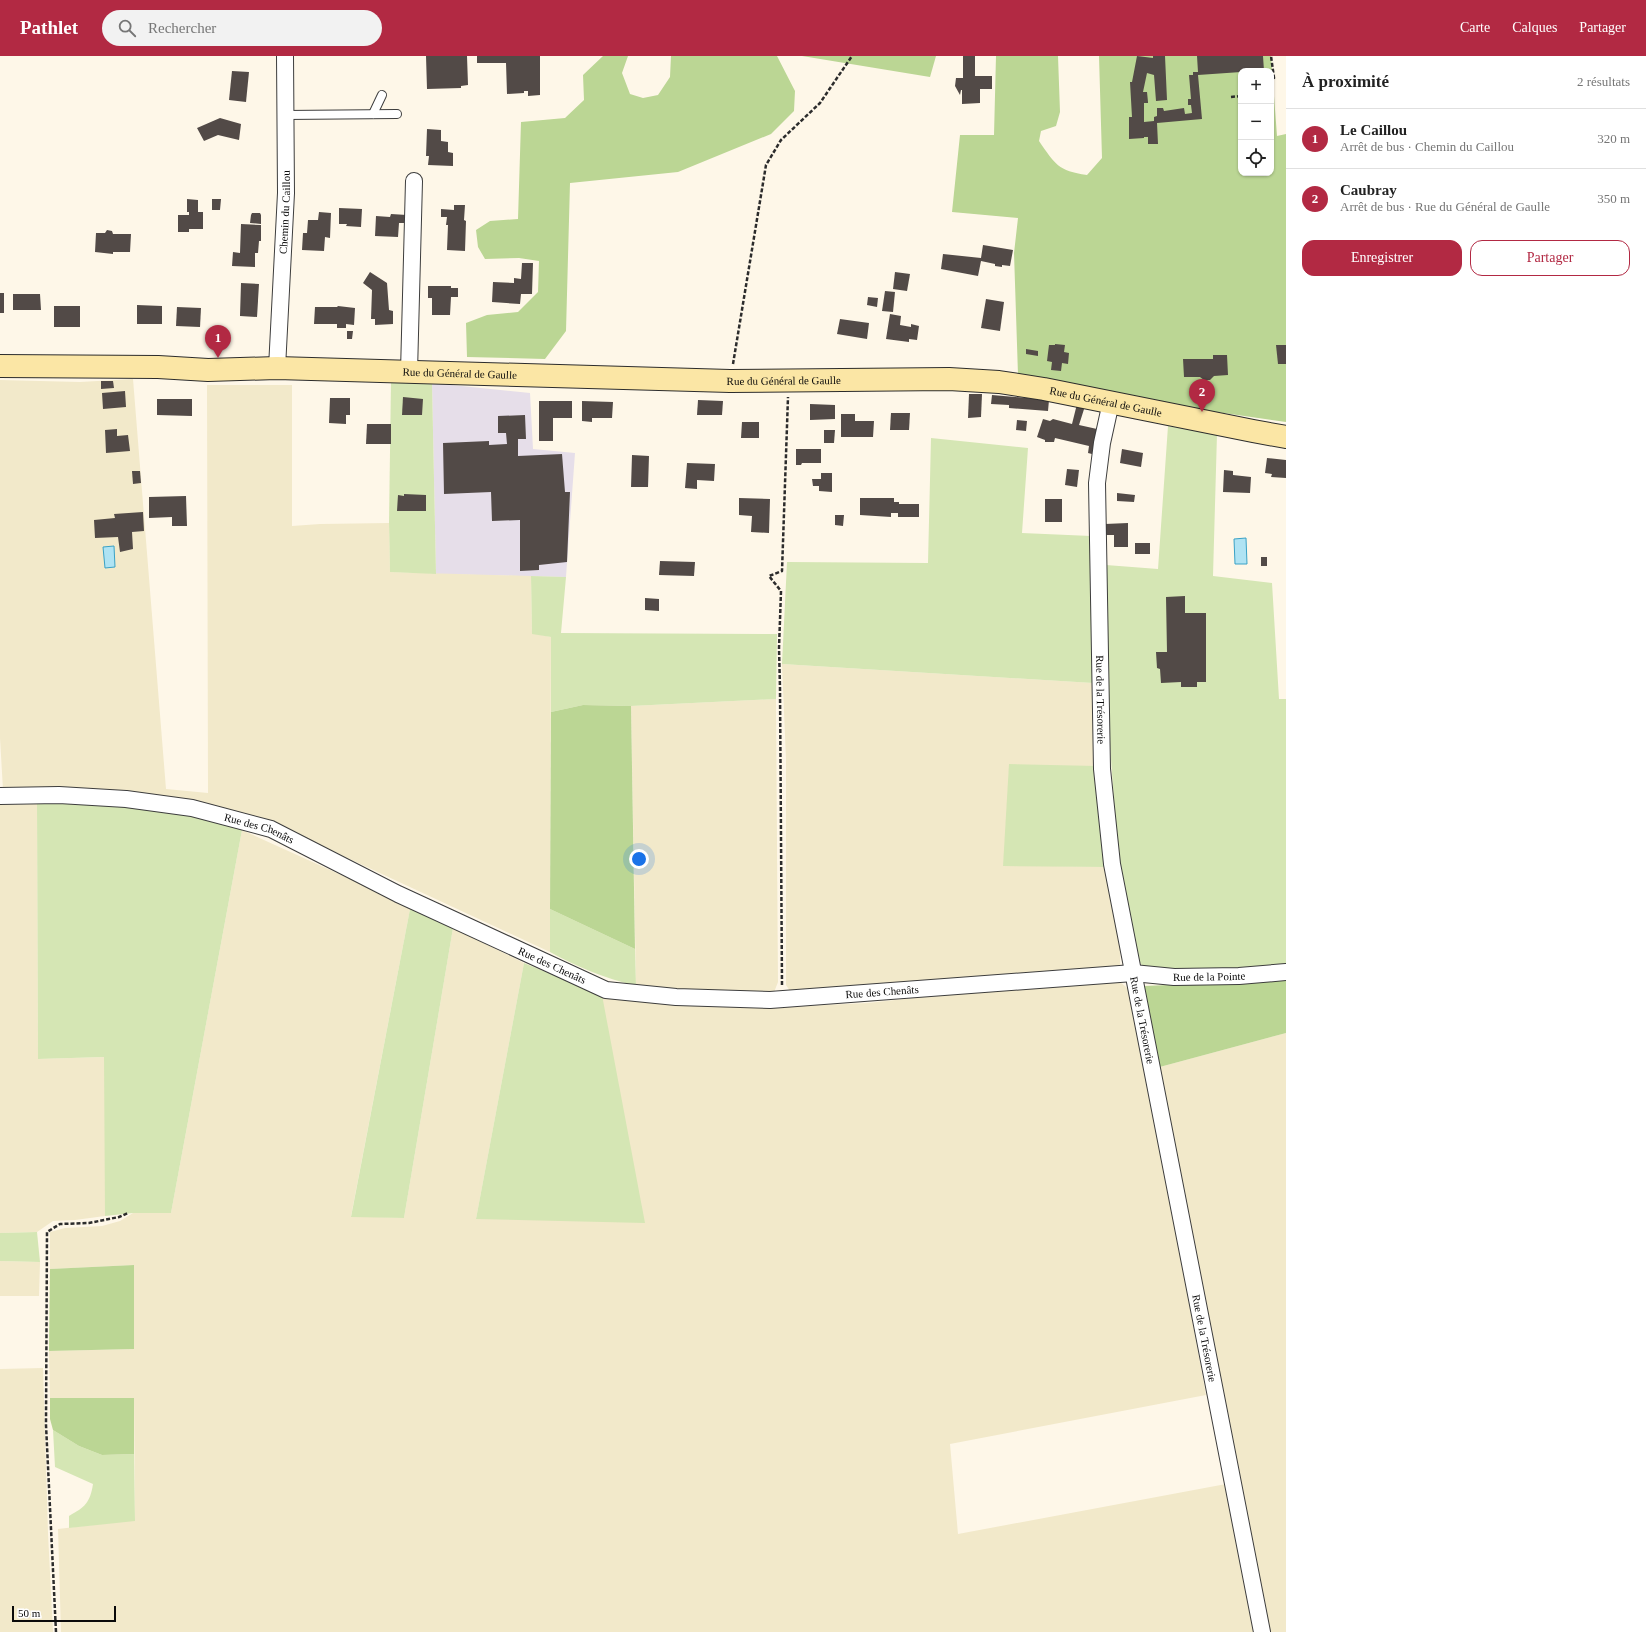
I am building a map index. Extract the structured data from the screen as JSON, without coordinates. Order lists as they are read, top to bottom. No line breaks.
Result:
{"streets":{"main road":["Rue du Général de Gaulle"],"street":["Chemin du Caillou","Rue de la Trésorerie","Rue des Chenâts","Rue de la Pointe"]},"crossings":[["Chemin du Caillou","Rue du Général de Gaulle"],["Rue du Général de Gaulle","Rue de la Trésorerie"],["Rue de la Trésorerie","Rue des Chenâts"],["Rue de la Trésorerie","Rue de la Pointe"],["Rue des Chenâts","Rue de la Pointe"]],"scale_bar":"50 m","page":{"header":"Pathlet","search":"Rechercher","nav":["Carte","Calques","Partager"],"heading":["À proximité","2 résultats"],"map_buttons":["+","−"],"list":[{"mark":"1","name":"Le Caillou","note":"Arrêt de bus · Chemin du Caillou","value":"320 m"},{"mark":"2","name":"Caubray","note":"Arrêt de bus · Rue du Général de Gaulle","value":"350 m"}],"buttons":["Enregistrer","Partager"],"pins":["1","2"],"scale":"50 m"}}
